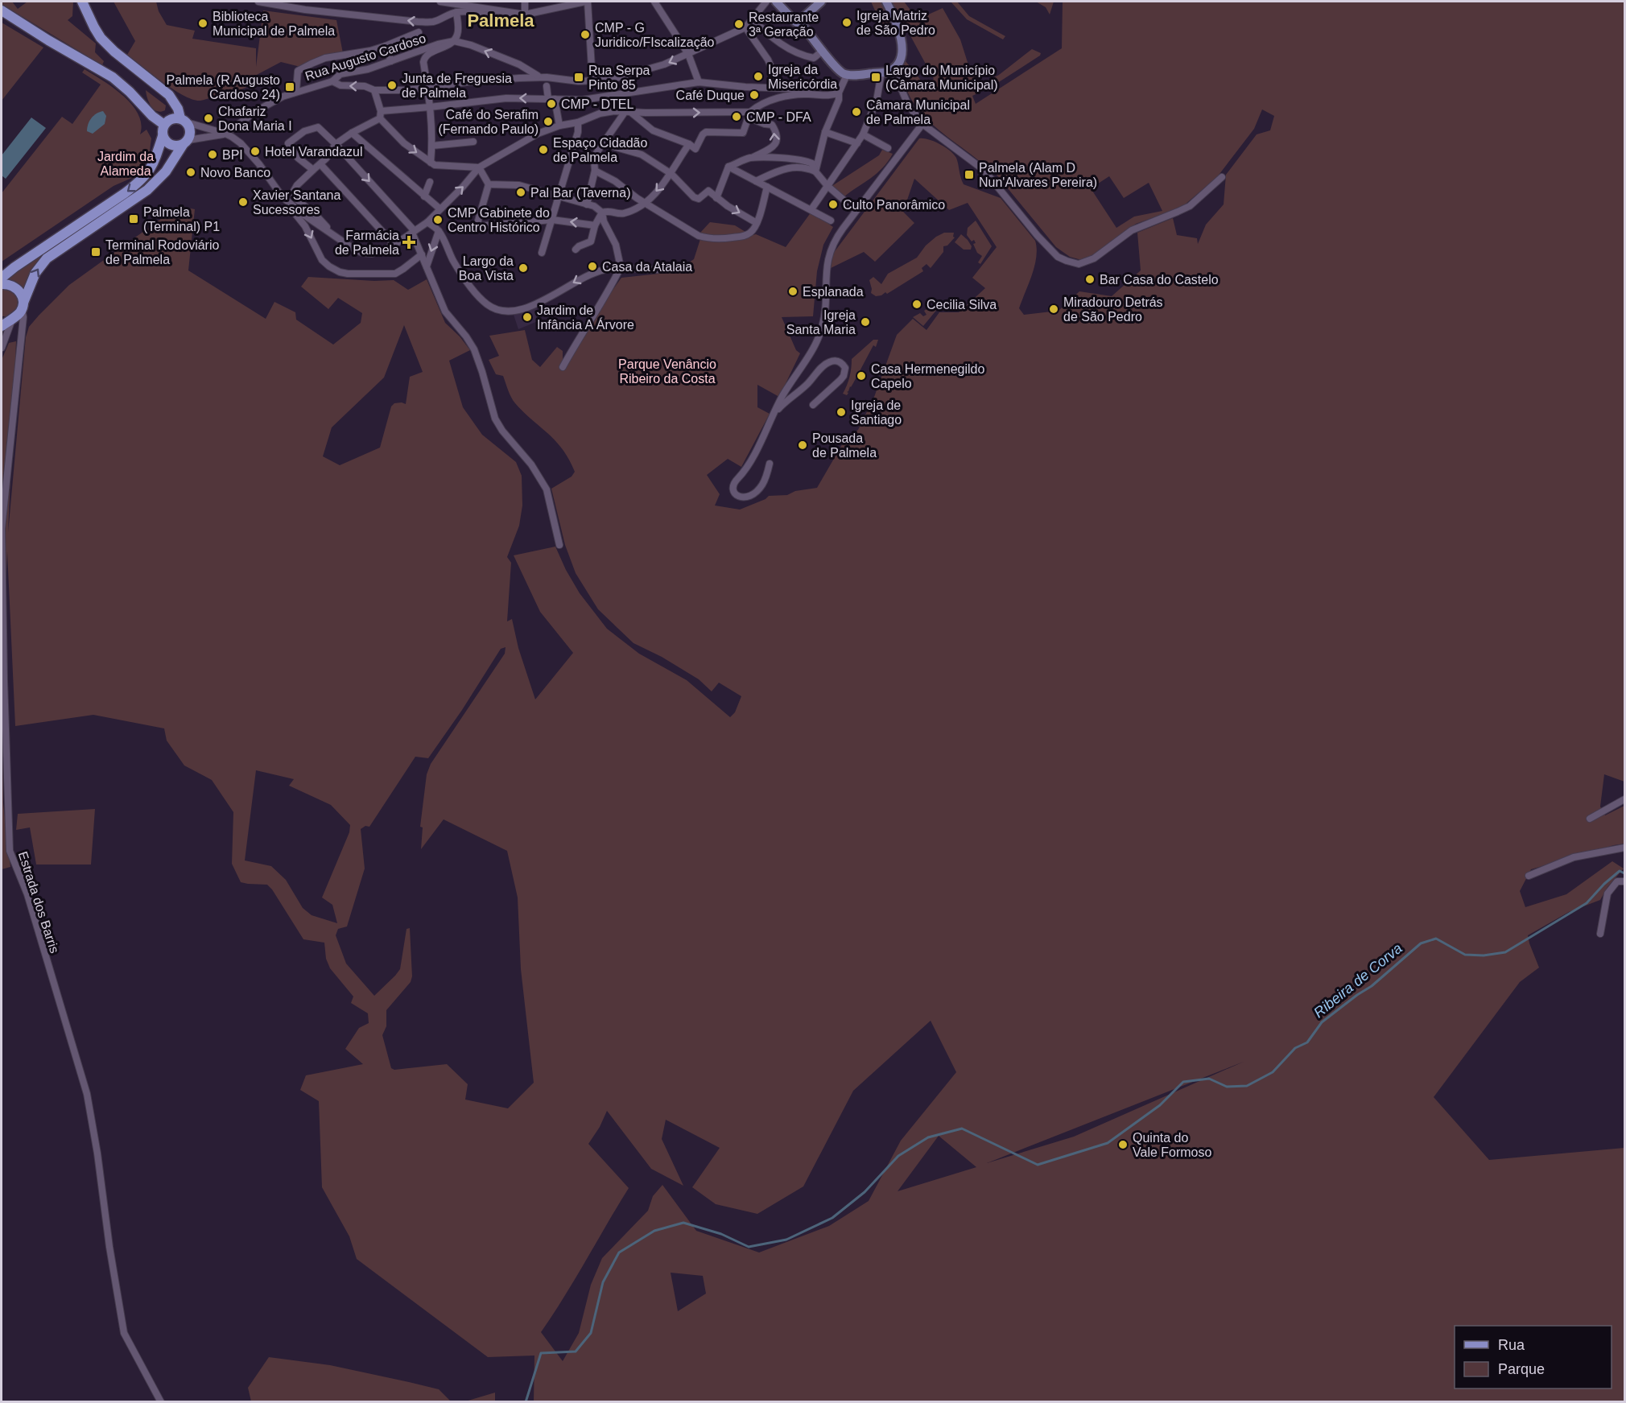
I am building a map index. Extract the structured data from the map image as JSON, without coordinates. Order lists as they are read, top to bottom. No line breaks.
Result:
{"streets":{"street":["Rua Augusto Cardoso","Estrada dos Barris"]},"districts":["Palmela"],"water":["Ribeira de Corva"],"parks":["Jardim da Alameda","Parque Venâncio Ribeiro da Costa"],"places":{"other":["Igreja Matriz de São Pedro","Biblioteca Municipal de Palmela","Restaurante 3ª Geração","CMP - G Juridico/FIscalização","Igreja da Misericórdia","Junta de Freguesia de Palmela","Café Duque","CMP - DTEL","Câmara Municipal de Palmela","CMP - DFA","Chafariz Dona Maria I","Café do Serafim (Fernando Paulo)","Espaço Cidadão de Palmela","Hotel Varandazul","BPI","Novo Banco","Pal Bar (Taverna)","Xavier Santana Sucessores","Culto Panorâmico","CMP Gabinete do Centro Histórico","Casa da Atalaia","Largo da Boa Vista","Bar Casa do Castelo","Esplanada","Cecilia Silva","Miradouro Detrás de São Pedro","Jardim de Infância A Árvore","Igreja Santa Maria","Casa Hermenegildo Capelo","Igreja de Santiago","Pousada de Palmela","Quinta do Vale Formoso"],"transit":["Rua Serpa Pinto 85","Largo do Município (Câmara Municipal)","Palmela (R Augusto Cardoso 24)","Palmela (Alam D Nun'Alvares Pereira)","Palmela (Terminal) P1","Terminal Rodoviário de Palmela"],"health":["Farmácia de Palmela"]},"legend":["Rua","Parque"]}
